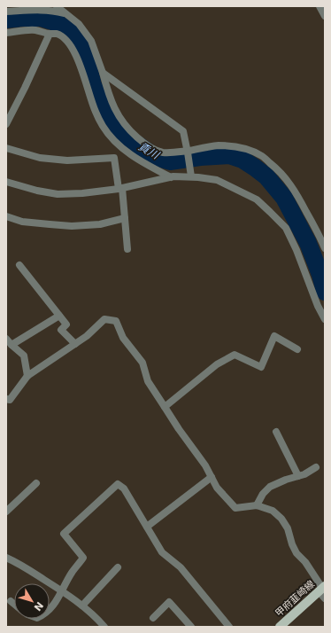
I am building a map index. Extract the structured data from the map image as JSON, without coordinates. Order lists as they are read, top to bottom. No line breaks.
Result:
{"streets":{"main road":["甲府韮崎線"]},"water":["貢川"],"north":"bottom right"}
